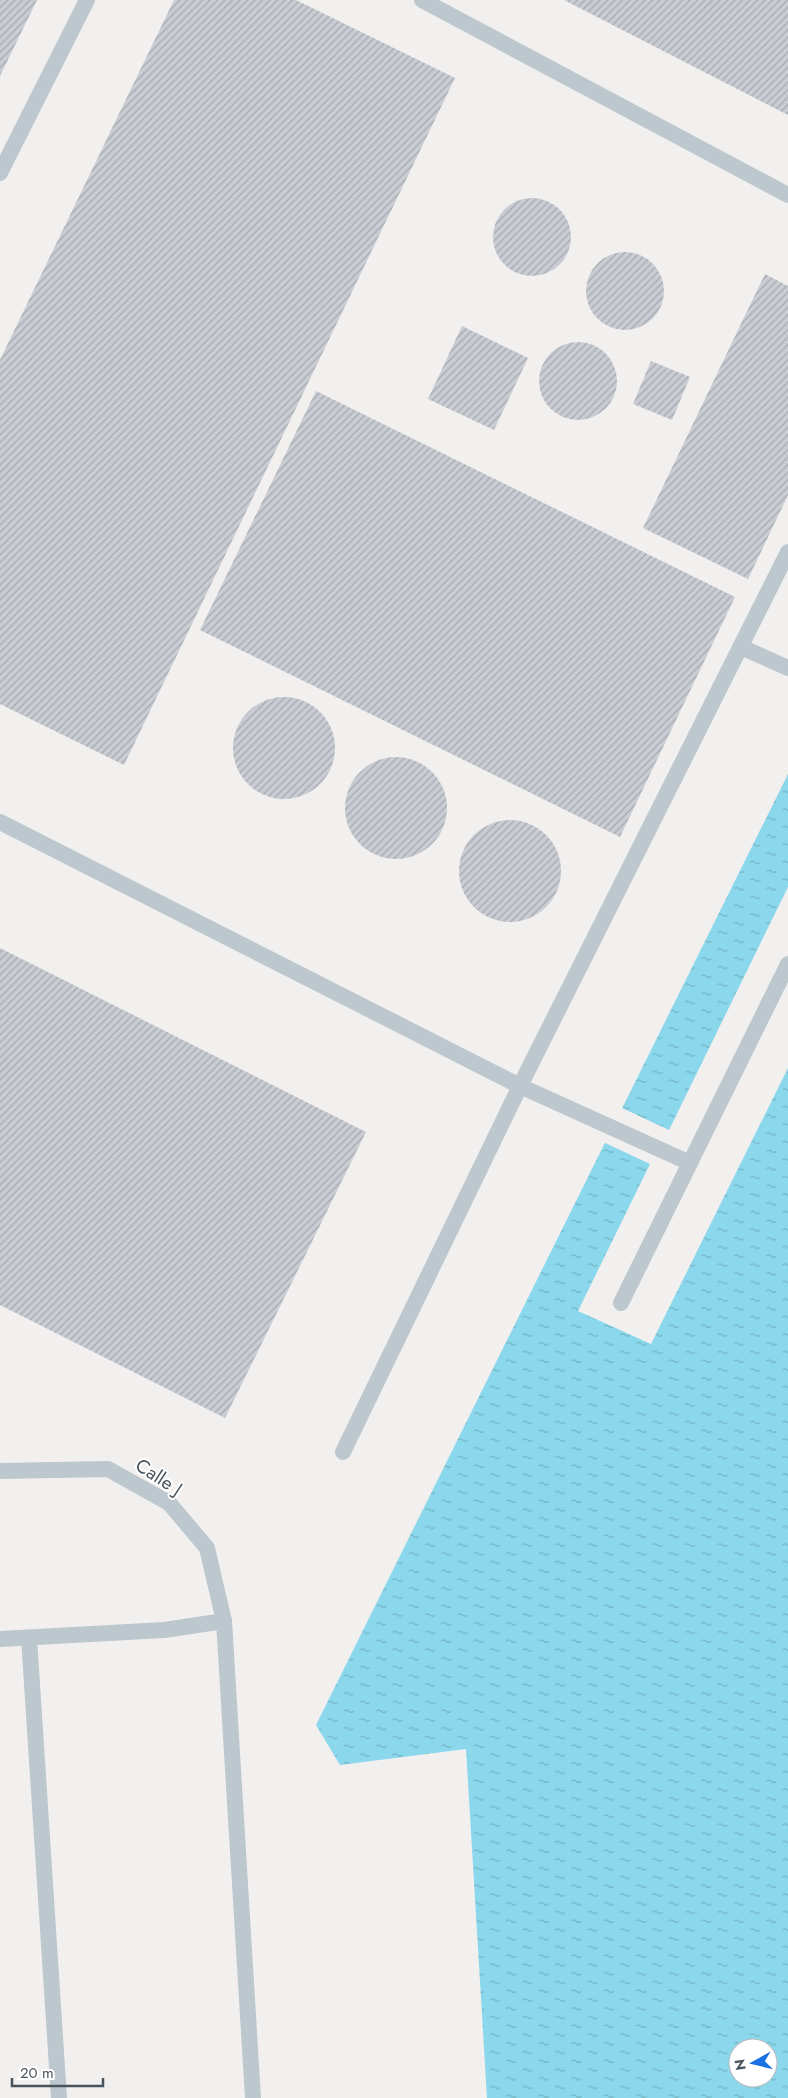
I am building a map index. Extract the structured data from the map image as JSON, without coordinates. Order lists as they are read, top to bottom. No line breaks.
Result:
{"streets":{"lane":["Calle J"]},"scale_bar":"20 m","north":"left"}
